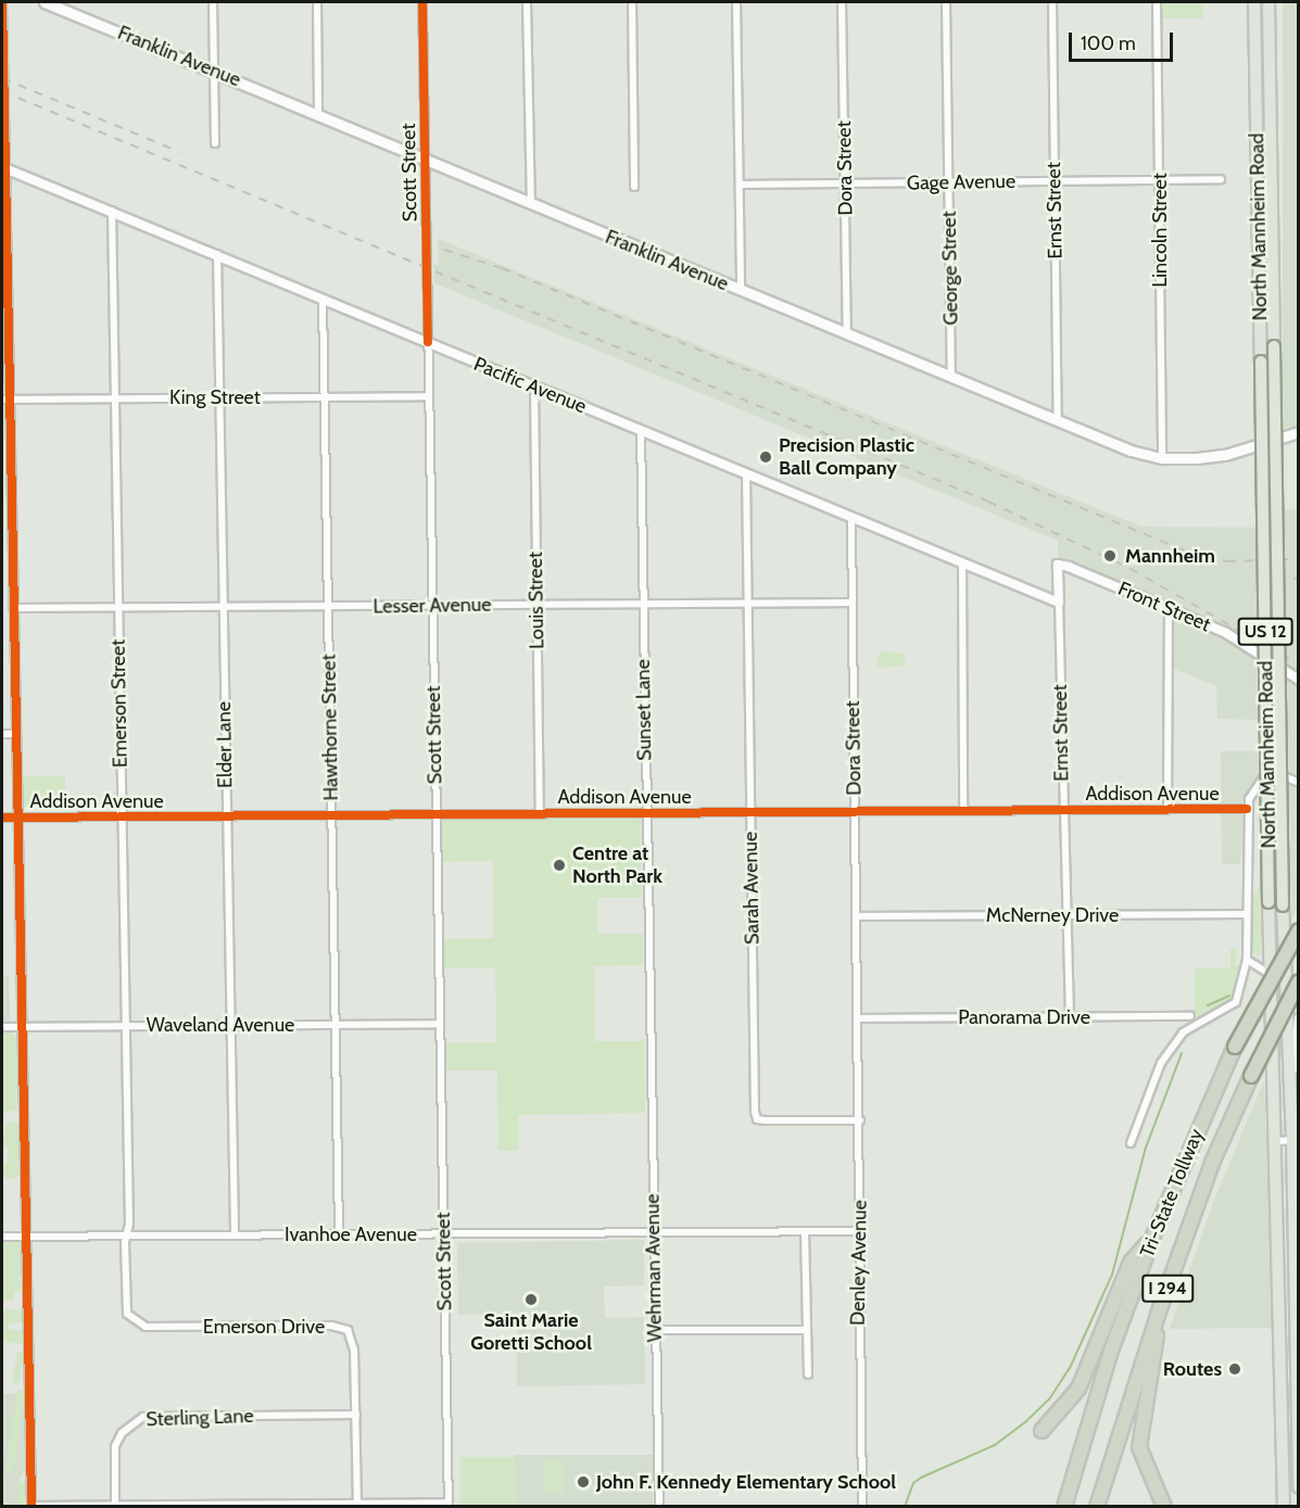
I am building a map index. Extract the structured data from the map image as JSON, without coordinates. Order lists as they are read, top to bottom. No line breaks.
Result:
{"streets":{"highway":["Tri-State Tollway","I 294"],"main road":["Franklin Avenue","North Mannheim Road","US 12"],"street":["Dora Street","Scott Street","Gage Avenue","Ernst Street","Lincoln Street","George Street","Pacific Avenue","King Street","Louis Street","Lesser Avenue","Front Street","Emerson Street","Sunset Lane","Hawthorne Street","Elder Lane","Addison Avenue","Sarah Avenue","McNerney Drive","Panorama Drive","Waveland Avenue","Ivanhoe Avenue","Denley Avenue","Wehrman Avenue","Emerson Drive","Sterling Lane"]},"crossings":[["Franklin Avenue","Dora Street"],["Franklin Avenue","Scott Street"],["Franklin Avenue","Ernst Street"],["Franklin Avenue","Lincoln Street"],["Franklin Avenue","George Street"],["Dora Street","Gage Avenue"],["Dora Street","Pacific Avenue"],["Dora Street","Lesser Avenue"],["Dora Street","Addison Avenue"],["Dora Street","McNerney Drive"],["Dora Street","Panorama Drive"],["Dora Street","Denley Avenue"],["Scott Street","Pacific Avenue"],["Scott Street","King Street"],["Scott Street","Lesser Avenue"],["Scott Street","Addison Avenue"],["Scott Street","Waveland Avenue"],["Scott Street","Ivanhoe Avenue"],["Gage Avenue","Ernst Street"],["Gage Avenue","Lincoln Street"],["Gage Avenue","George Street"],["Ernst Street","Pacific Avenue"],["Ernst Street","Front Street"],["Ernst Street","Addison Avenue"],["Ernst Street","McNerney Drive"],["Ernst Street","Panorama Drive"],["Pacific Avenue","Louis Street"],["Pacific Avenue","Emerson Street"],["Pacific Avenue","Sunset Lane"],["Pacific Avenue","Hawthorne Street"],["Pacific Avenue","Elder Lane"],["Pacific Avenue","Sarah Avenue"],["King Street","Emerson Street"],["King Street","Hawthorne Street"],["King Street","Elder Lane"],["Louis Street","Lesser Avenue"],["Louis Street","Addison Avenue"],["Lesser Avenue","Emerson Street"],["Lesser Avenue","Sunset Lane"],["Lesser Avenue","Hawthorne Street"],["Lesser Avenue","Elder Lane"],["Lesser Avenue","Sarah Avenue"],["Emerson Street","Addison Avenue"],["Emerson Street","Waveland Avenue"],["Emerson Street","Ivanhoe Avenue"],["Emerson Street","Emerson Drive"],["Sunset Lane","Addison Avenue"],["Sunset Lane","Wehrman Avenue"],["Hawthorne Street","Addison Avenue"],["Hawthorne Street","Waveland Avenue"],["Hawthorne Street","Ivanhoe Avenue"],["Elder Lane","Addison Avenue"],["Elder Lane","Waveland Avenue"],["Elder Lane","Ivanhoe Avenue"],["Addison Avenue","Sarah Avenue"],["Sarah Avenue","Denley Avenue"],["Panorama Drive","Denley Avenue"],["Ivanhoe Avenue","Denley Avenue"],["Ivanhoe Avenue","Wehrman Avenue"],["Ivanhoe Avenue","Emerson Drive"],["Emerson Drive","Sterling Lane"]],"places":["Precision Plastic Ball Company","Mannheim","Centre at North Park","Saint Marie Goretti School","Routes","John F. Kennedy Elementary School"],"scale_bar":"100 m"}
